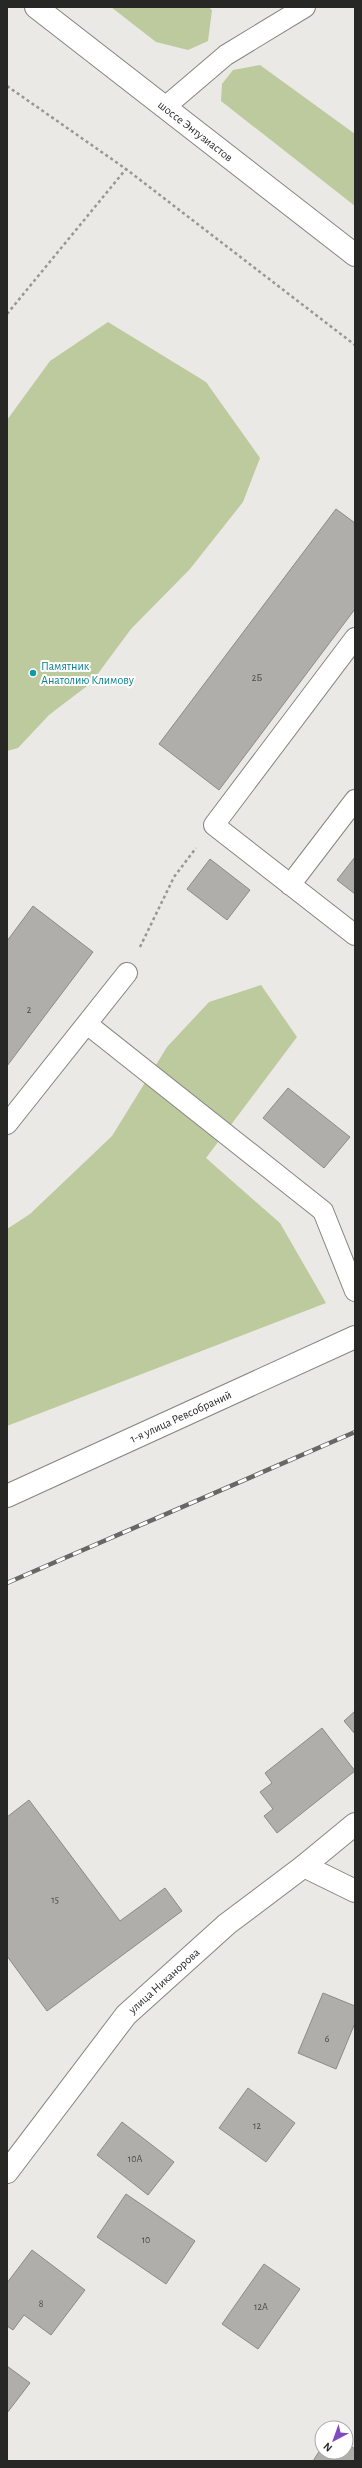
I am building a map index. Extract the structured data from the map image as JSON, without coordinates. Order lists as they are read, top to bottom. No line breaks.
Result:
{"streets":{"street":["шоссе Энтузиастов","1-я улица Ревсобраний","улица Никанорова"]},"places":["Памятник Анатолию Климову"],"house_numbers":["2Б","2","15","6","12","10А","10","8","12А"],"north":"bottom left"}
